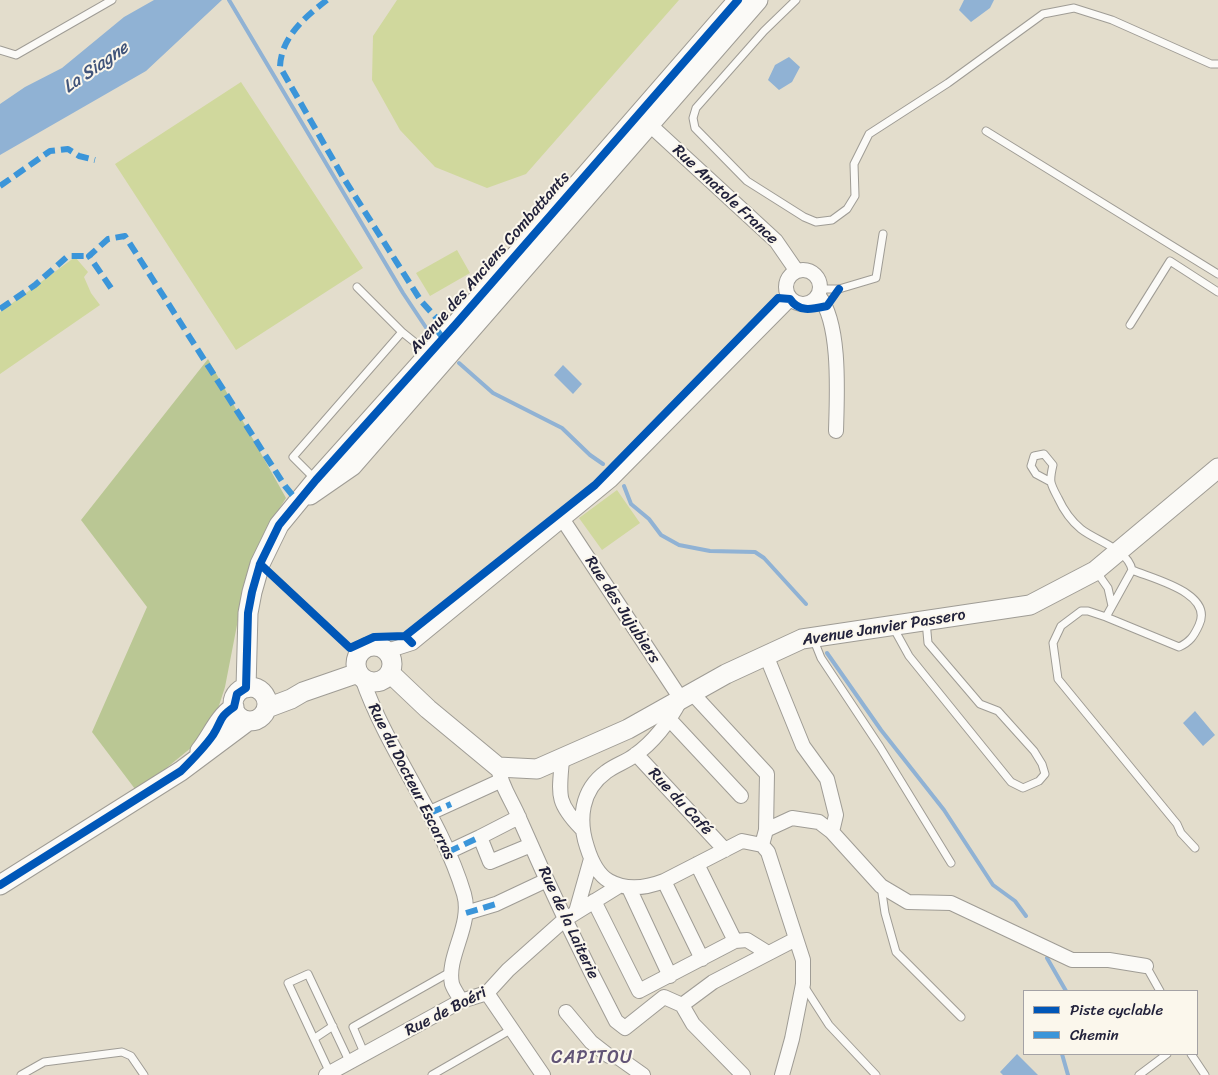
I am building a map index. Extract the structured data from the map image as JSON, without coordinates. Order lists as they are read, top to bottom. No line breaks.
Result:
{"streets":{"main road":["Avenue des Anciens Combattants","Avenue Janvier Passero"],"street":["Rue Anatole France","Rue des Jujubiers","Rue du Docteur Escarras","Rue du Café","Rue de la Laiterie","Rue de Boéri"]},"crossings":[["Rue Anatole France","Avenue des Anciens Combattants"],["Rue des Jujubiers","Avenue Janvier Passero"],["Avenue Janvier Passero","Rue de la Laiterie"],["Rue du Docteur Escarras","Rue de Boéri"],["Rue de la Laiterie","Rue de Boéri"]],"districts":["CAPITOU"],"water":["La Siagne"],"legend":["Piste cyclable","Chemin"]}
